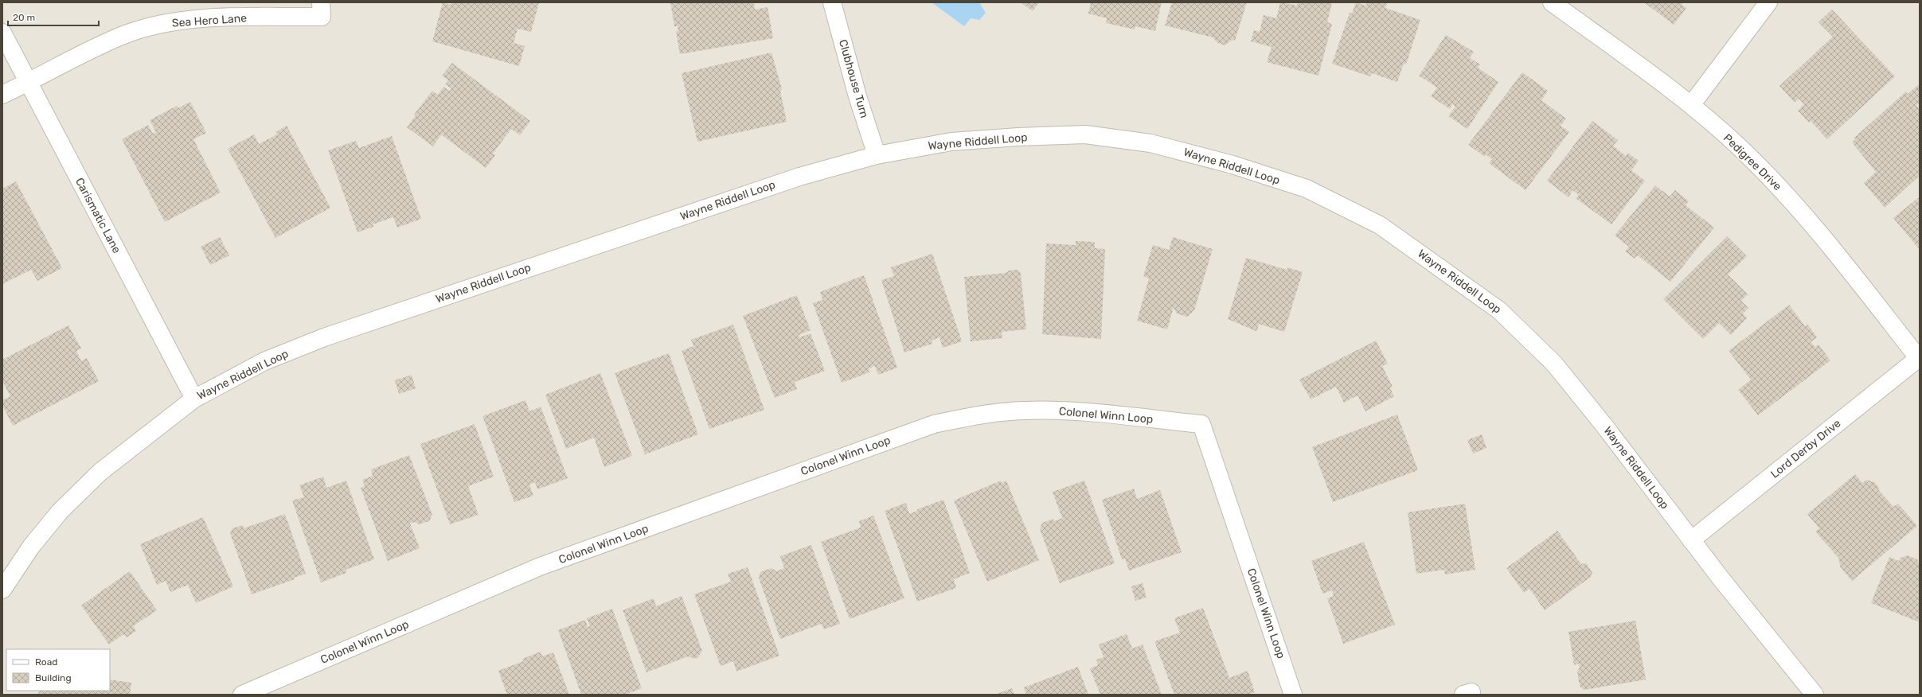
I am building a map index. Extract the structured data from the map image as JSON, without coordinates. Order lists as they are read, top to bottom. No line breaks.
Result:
{"streets":{"street":["Sea Hero Lane","Clubhouse Turn","Wayne Riddell Loop","Pedigree Drive","Carismatic Lane","Colonel Winn Loop","Lord Derby Drive"]},"crossings":[["Sea Hero Lane","Carismatic Lane"],["Clubhouse Turn","Wayne Riddell Loop"],["Wayne Riddell Loop","Carismatic Lane"],["Wayne Riddell Loop","Lord Derby Drive"],["Pedigree Drive","Lord Derby Drive"]],"legend":["Road","Building"],"scale_bar":"20 m"}
